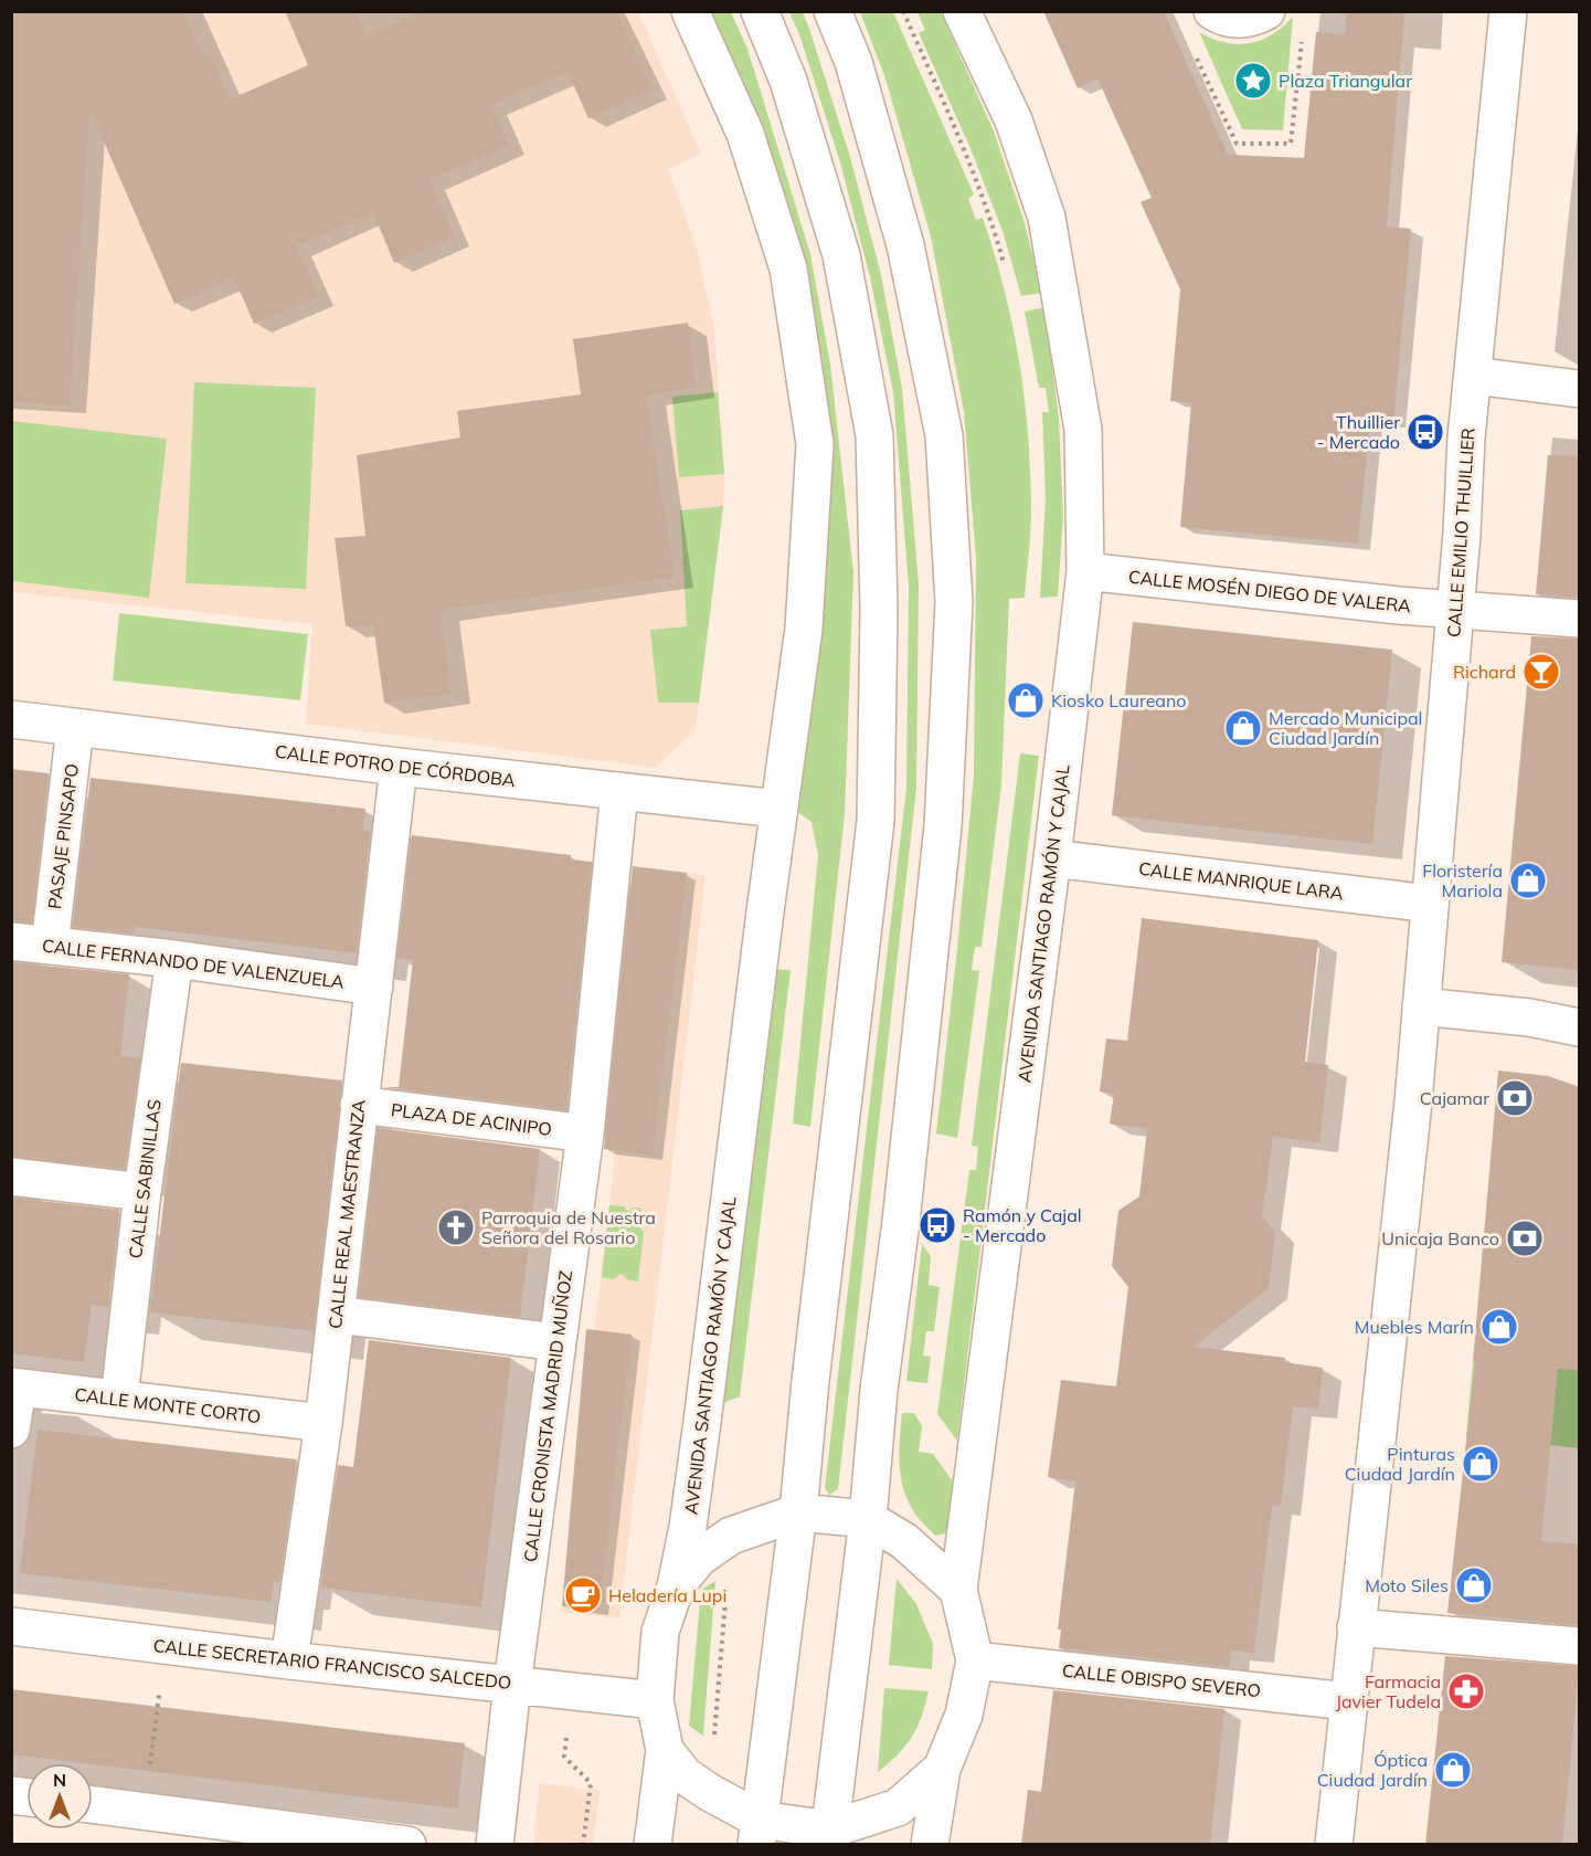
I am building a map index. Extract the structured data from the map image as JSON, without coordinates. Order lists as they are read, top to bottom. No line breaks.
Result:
{"streets":{"street":["CALLE EMILIO THUILLIER","CALLE MOSÉN DIEGO DE VALERA","CALLE POTRO DE CÓRDOBA","PASAJE PINSAPO","CALLE MANRIQUE LARA","AVENIDA SANTIAGO RAMÓN Y CAJAL","CALLE FERNANDO DE VALENZUELA","PLAZA DE ACINIPO","CALLE SABINILLAS","CALLE REAL MAESTRANZA","CALLE MONTE CORTO","CALLE CRONISTA MADRID MUÑOZ","CALLE SECRETARIO FRANCISCO SALCEDO","CALLE OBISPO SEVERO"]},"crossings":[["CALLE EMILIO THUILLIER","CALLE MOSÉN DIEGO DE VALERA"],["CALLE EMILIO THUILLIER","CALLE MANRIQUE LARA"],["CALLE EMILIO THUILLIER","CALLE OBISPO SEVERO"],["CALLE MOSÉN DIEGO DE VALERA","AVENIDA SANTIAGO RAMÓN Y CAJAL"],["CALLE POTRO DE CÓRDOBA","PASAJE PINSAPO"],["CALLE POTRO DE CÓRDOBA","AVENIDA SANTIAGO RAMÓN Y CAJAL"],["CALLE POTRO DE CÓRDOBA","CALLE REAL MAESTRANZA"],["CALLE POTRO DE CÓRDOBA","CALLE CRONISTA MADRID MUÑOZ"],["PASAJE PINSAPO","CALLE FERNANDO DE VALENZUELA"],["CALLE MANRIQUE LARA","AVENIDA SANTIAGO RAMÓN Y CAJAL"],["AVENIDA SANTIAGO RAMÓN Y CAJAL","CALLE SECRETARIO FRANCISCO SALCEDO"],["AVENIDA SANTIAGO RAMÓN Y CAJAL","CALLE OBISPO SEVERO"],["CALLE FERNANDO DE VALENZUELA","CALLE SABINILLAS"],["CALLE FERNANDO DE VALENZUELA","CALLE REAL MAESTRANZA"],["PLAZA DE ACINIPO","CALLE REAL MAESTRANZA"],["PLAZA DE ACINIPO","CALLE CRONISTA MADRID MUÑOZ"],["CALLE SABINILLAS","CALLE MONTE CORTO"],["CALLE REAL MAESTRANZA","CALLE MONTE CORTO"],["CALLE REAL MAESTRANZA","CALLE SECRETARIO FRANCISCO SALCEDO"],["CALLE CRONISTA MADRID MUÑOZ","CALLE SECRETARIO FRANCISCO SALCEDO"]],"places":{"place":["Plaza Triangular"],"bus stop":["Thuillier - Mercado","Ramón y Cajal - Mercado"],"bar":["Richard"],"shop":["Kiosko Laureano","Mercado Municipal Ciudad Jardín","Floristería Mariola","Muebles Marín","Pinturas Ciudad Jardín","Moto Siles","Óptica Ciudad Jardín"],"bank":["Cajamar","Unicaja Banco"],"church":["Parroquia de Nuestra Señora del Rosario"],"cafe":["Heladería Lupi"],"pharmacy":["Farmacia Javier Tudela"]},"north":"top"}
